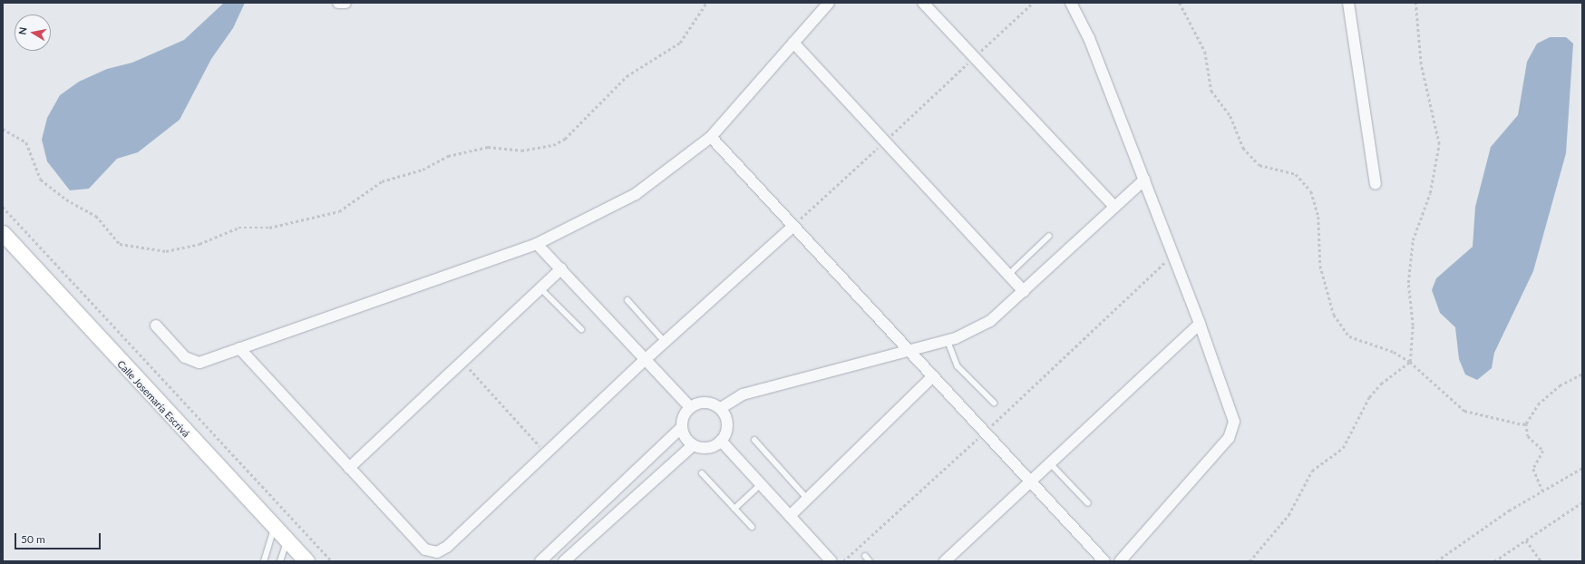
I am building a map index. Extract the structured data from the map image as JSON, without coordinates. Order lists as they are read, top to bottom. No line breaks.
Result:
{"streets":{"street":["Calle Josemaría Escrivá"]},"scale_bar":"50 m","north":"left"}
